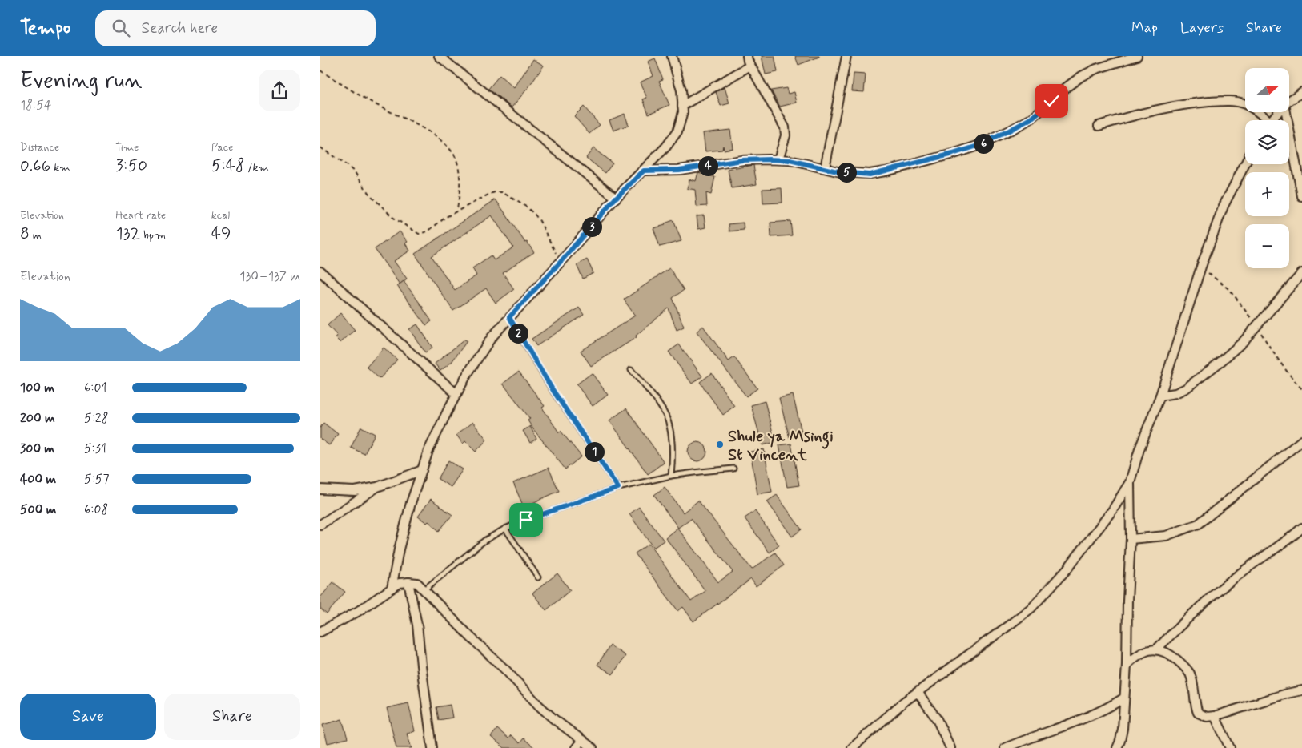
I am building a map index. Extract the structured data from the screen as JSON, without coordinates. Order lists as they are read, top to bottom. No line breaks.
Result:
{"places":["Shule ya Msingi St Vincent"],"north":"right","page":{"header":"Tempo","search":"Search here","nav":["Map","Layers","Share"],"heading":["Evening run","18:54"],"map_buttons":["+","−"],"stats":[["Distance","0.66 km"],["Time","3:50"],["Pace","5:48 /km"],["Elevation","8 m"],["Heart rate","132 bpm"],["kcal","49"]],"pins":["6","4","5","3","2","1"],"chart":["Elevation","130–137 m"],"list":[{"name":"100 m","note":"6:01"},{"name":"200 m","note":"5:28"},{"name":"300 m","note":"5:31"},{"name":"400 m","note":"5:57"},{"name":"500 m","note":"6:08"}],"buttons":["Save","Share"]}}
